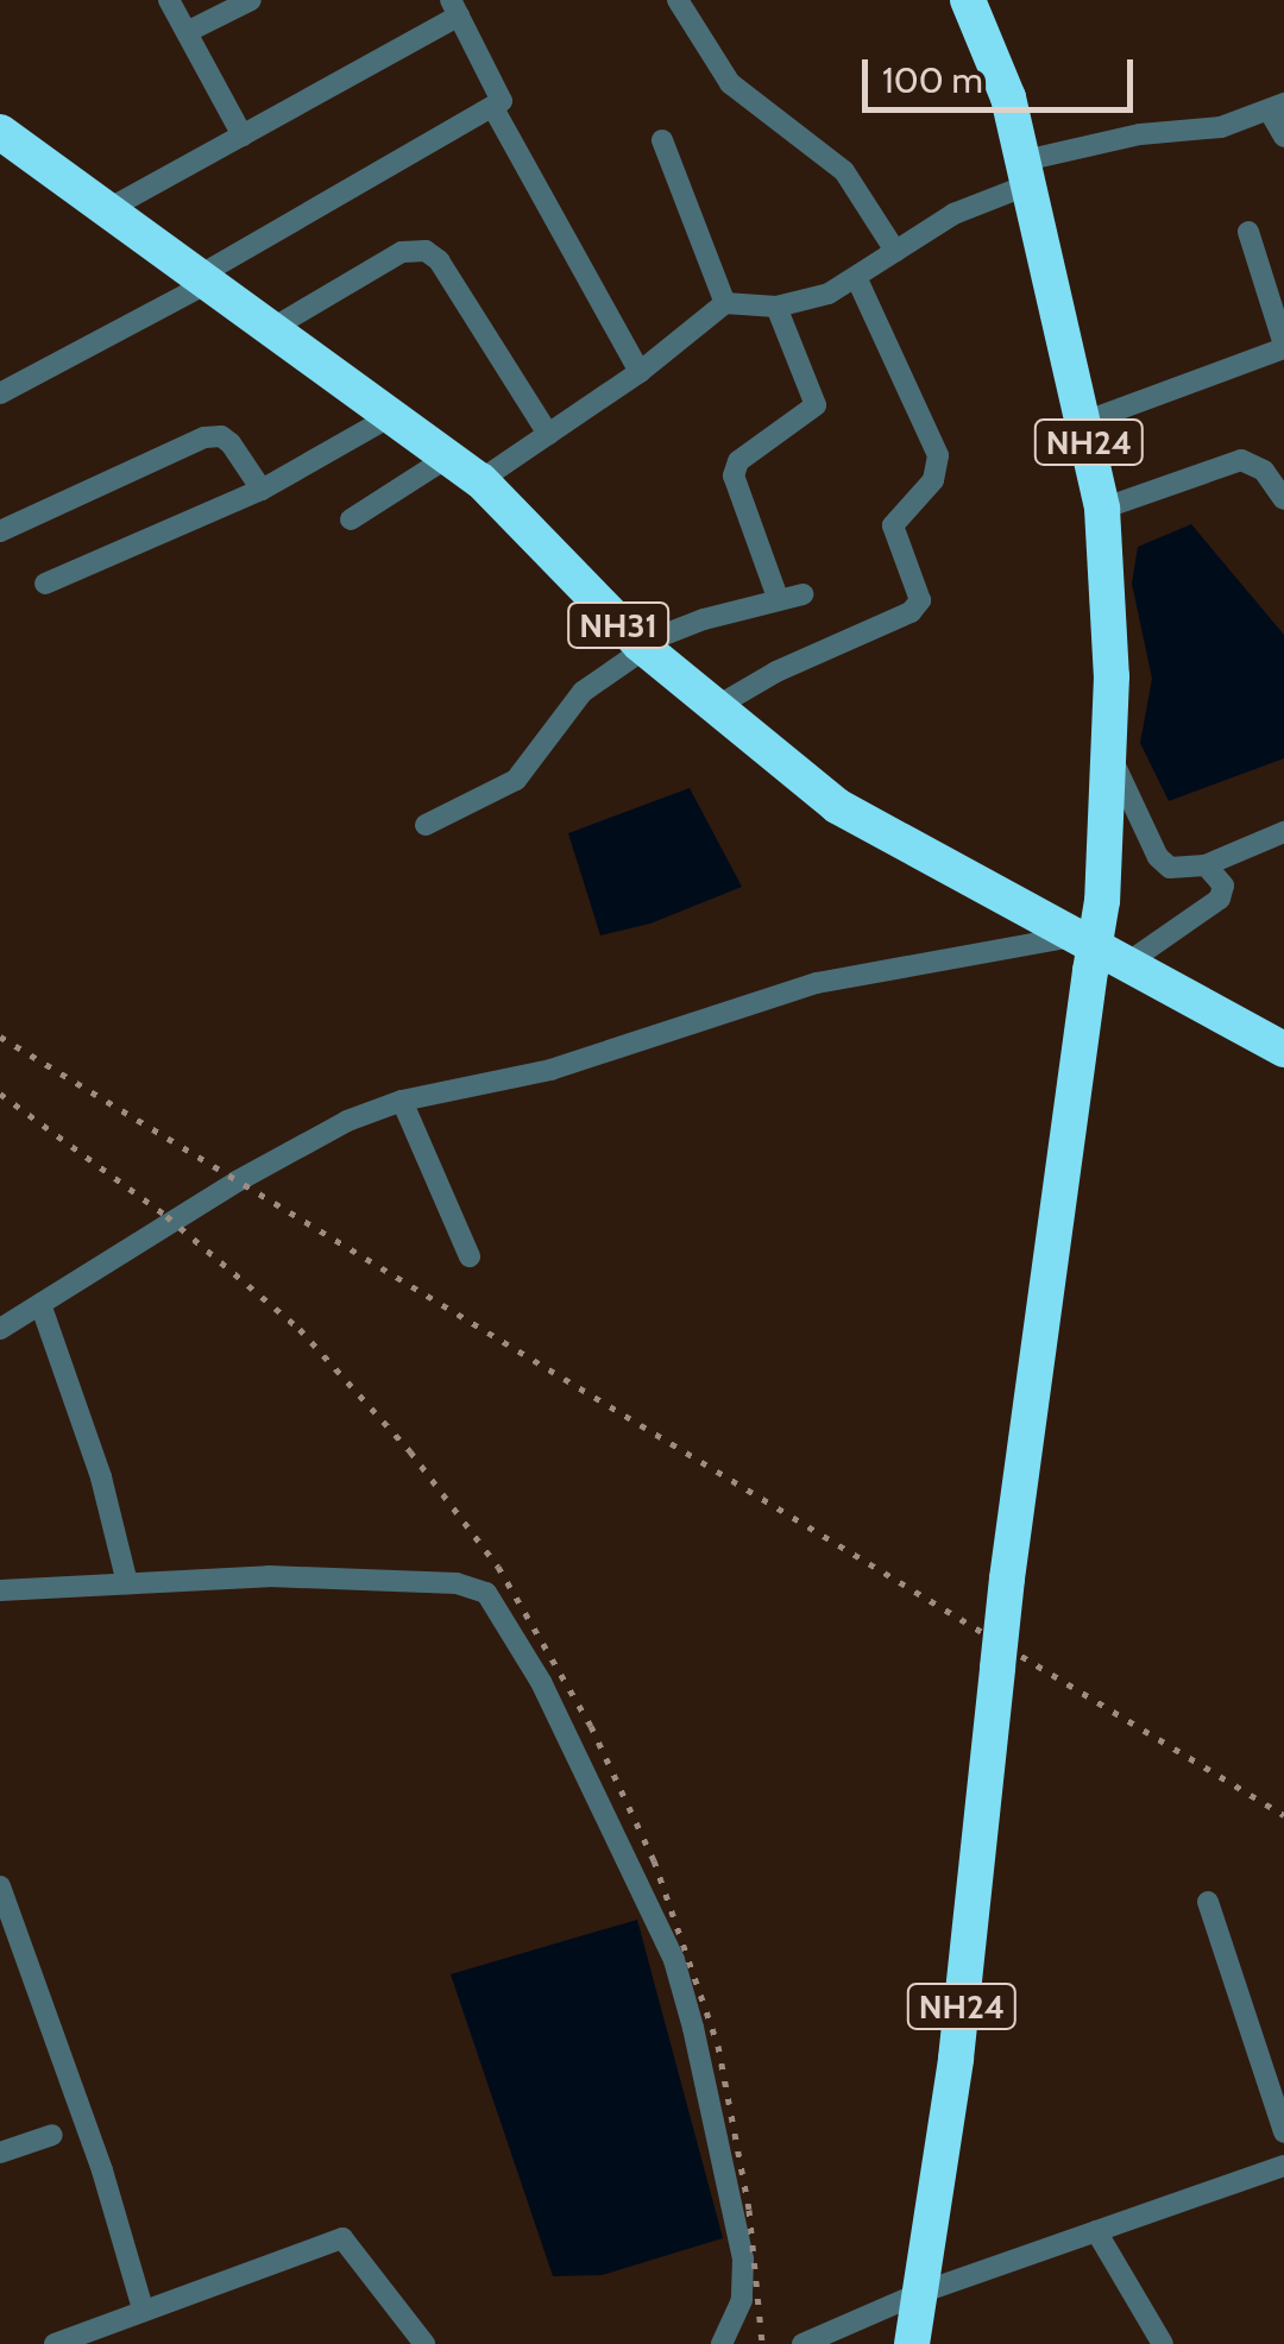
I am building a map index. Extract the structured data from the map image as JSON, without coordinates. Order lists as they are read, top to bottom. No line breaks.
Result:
{"streets":{"highway":["NH24","NH31"]},"crossings":[["NH24","NH31"]],"scale_bar":"100 m"}
